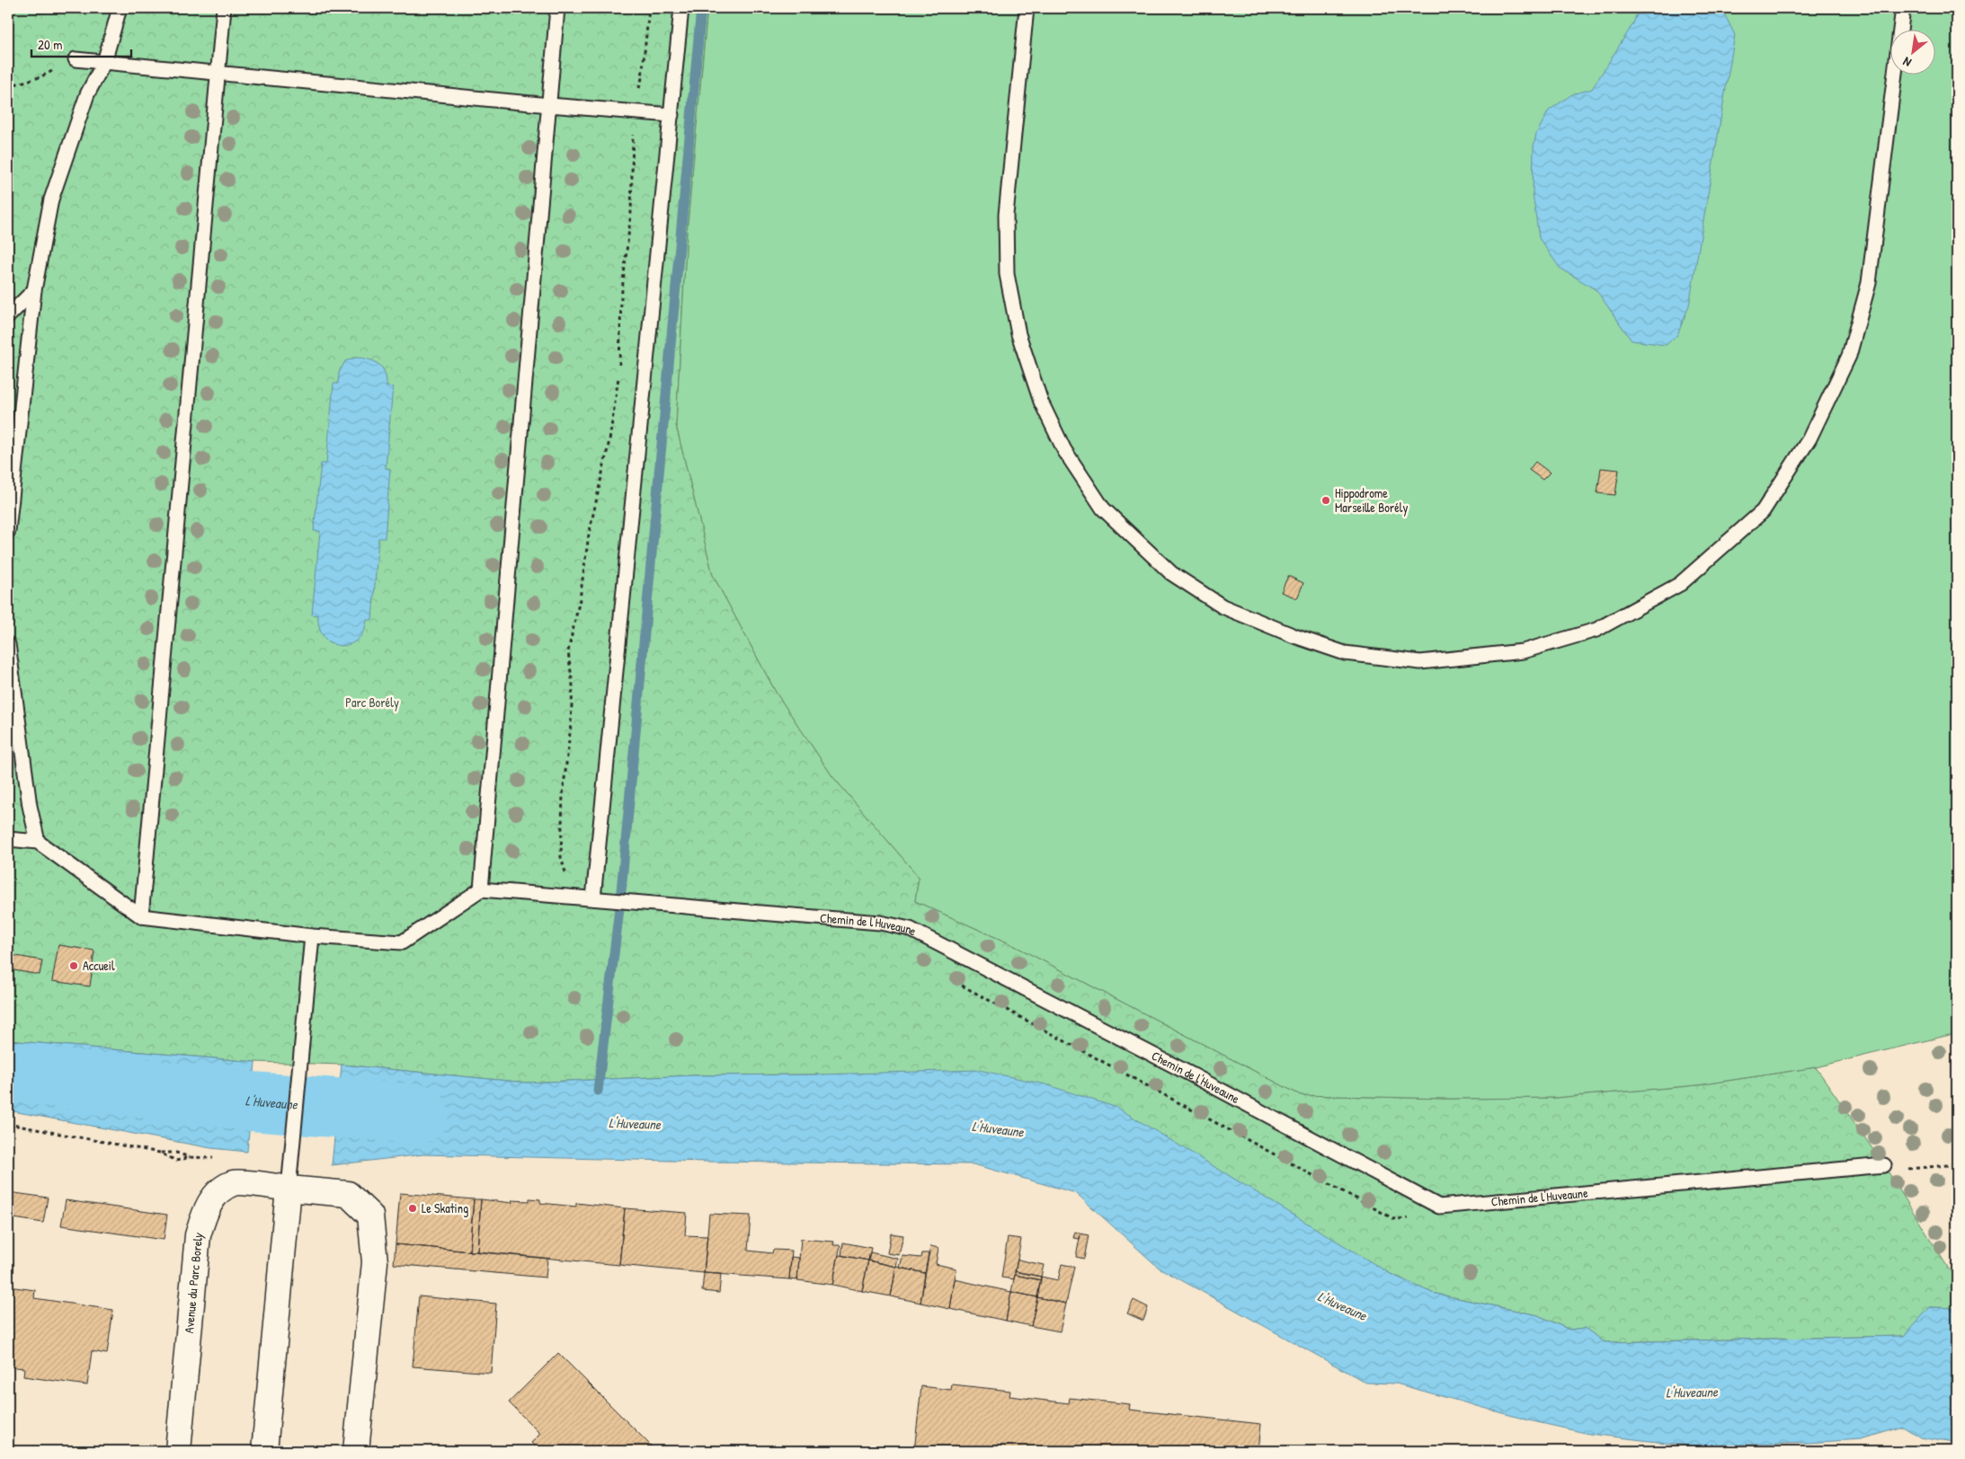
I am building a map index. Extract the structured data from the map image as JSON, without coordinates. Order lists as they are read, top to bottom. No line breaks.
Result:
{"streets":{"street":["Avenue du Parc Borely"],"lane":["Chemin de l'Huveaune"]},"water":["L'Huveaune"],"parks":["Parc Borély"],"places":["Hippodrome Marseille Borély","Accueil","Le Skating"],"scale_bar":"20 m","north":"bottom left"}
